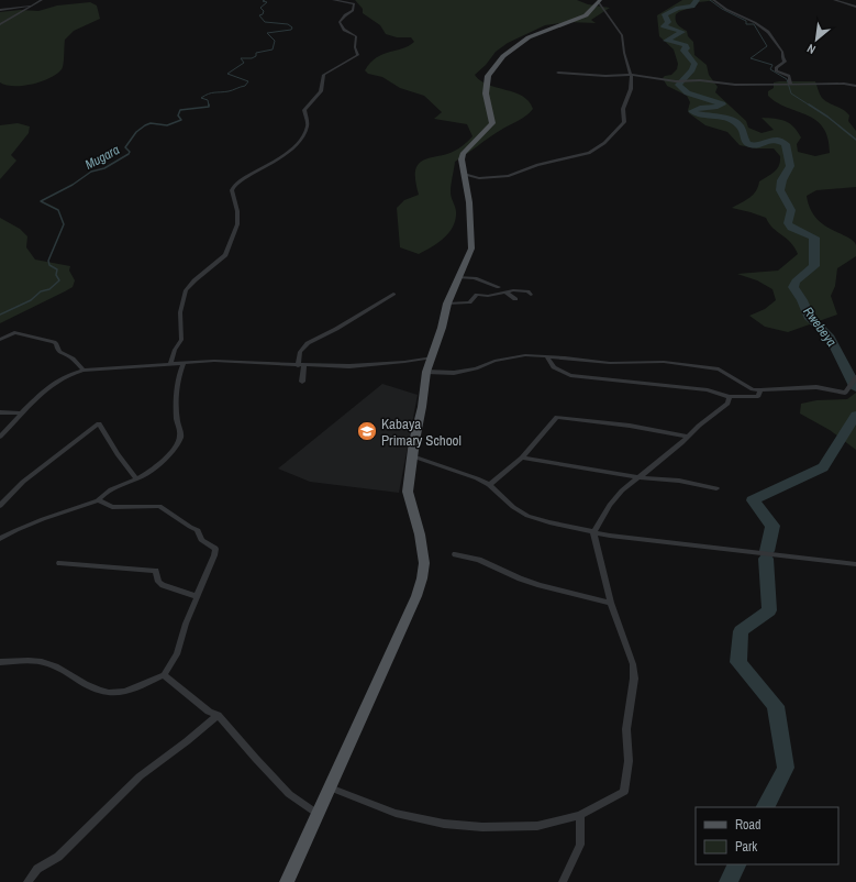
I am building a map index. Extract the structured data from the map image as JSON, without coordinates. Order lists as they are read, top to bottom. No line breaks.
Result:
{"water":["Mugara","Rwebeya"],"places":{"school or university":["Kabaya Primary School"]},"legend":["Road","Park"],"north":"bottom left"}
